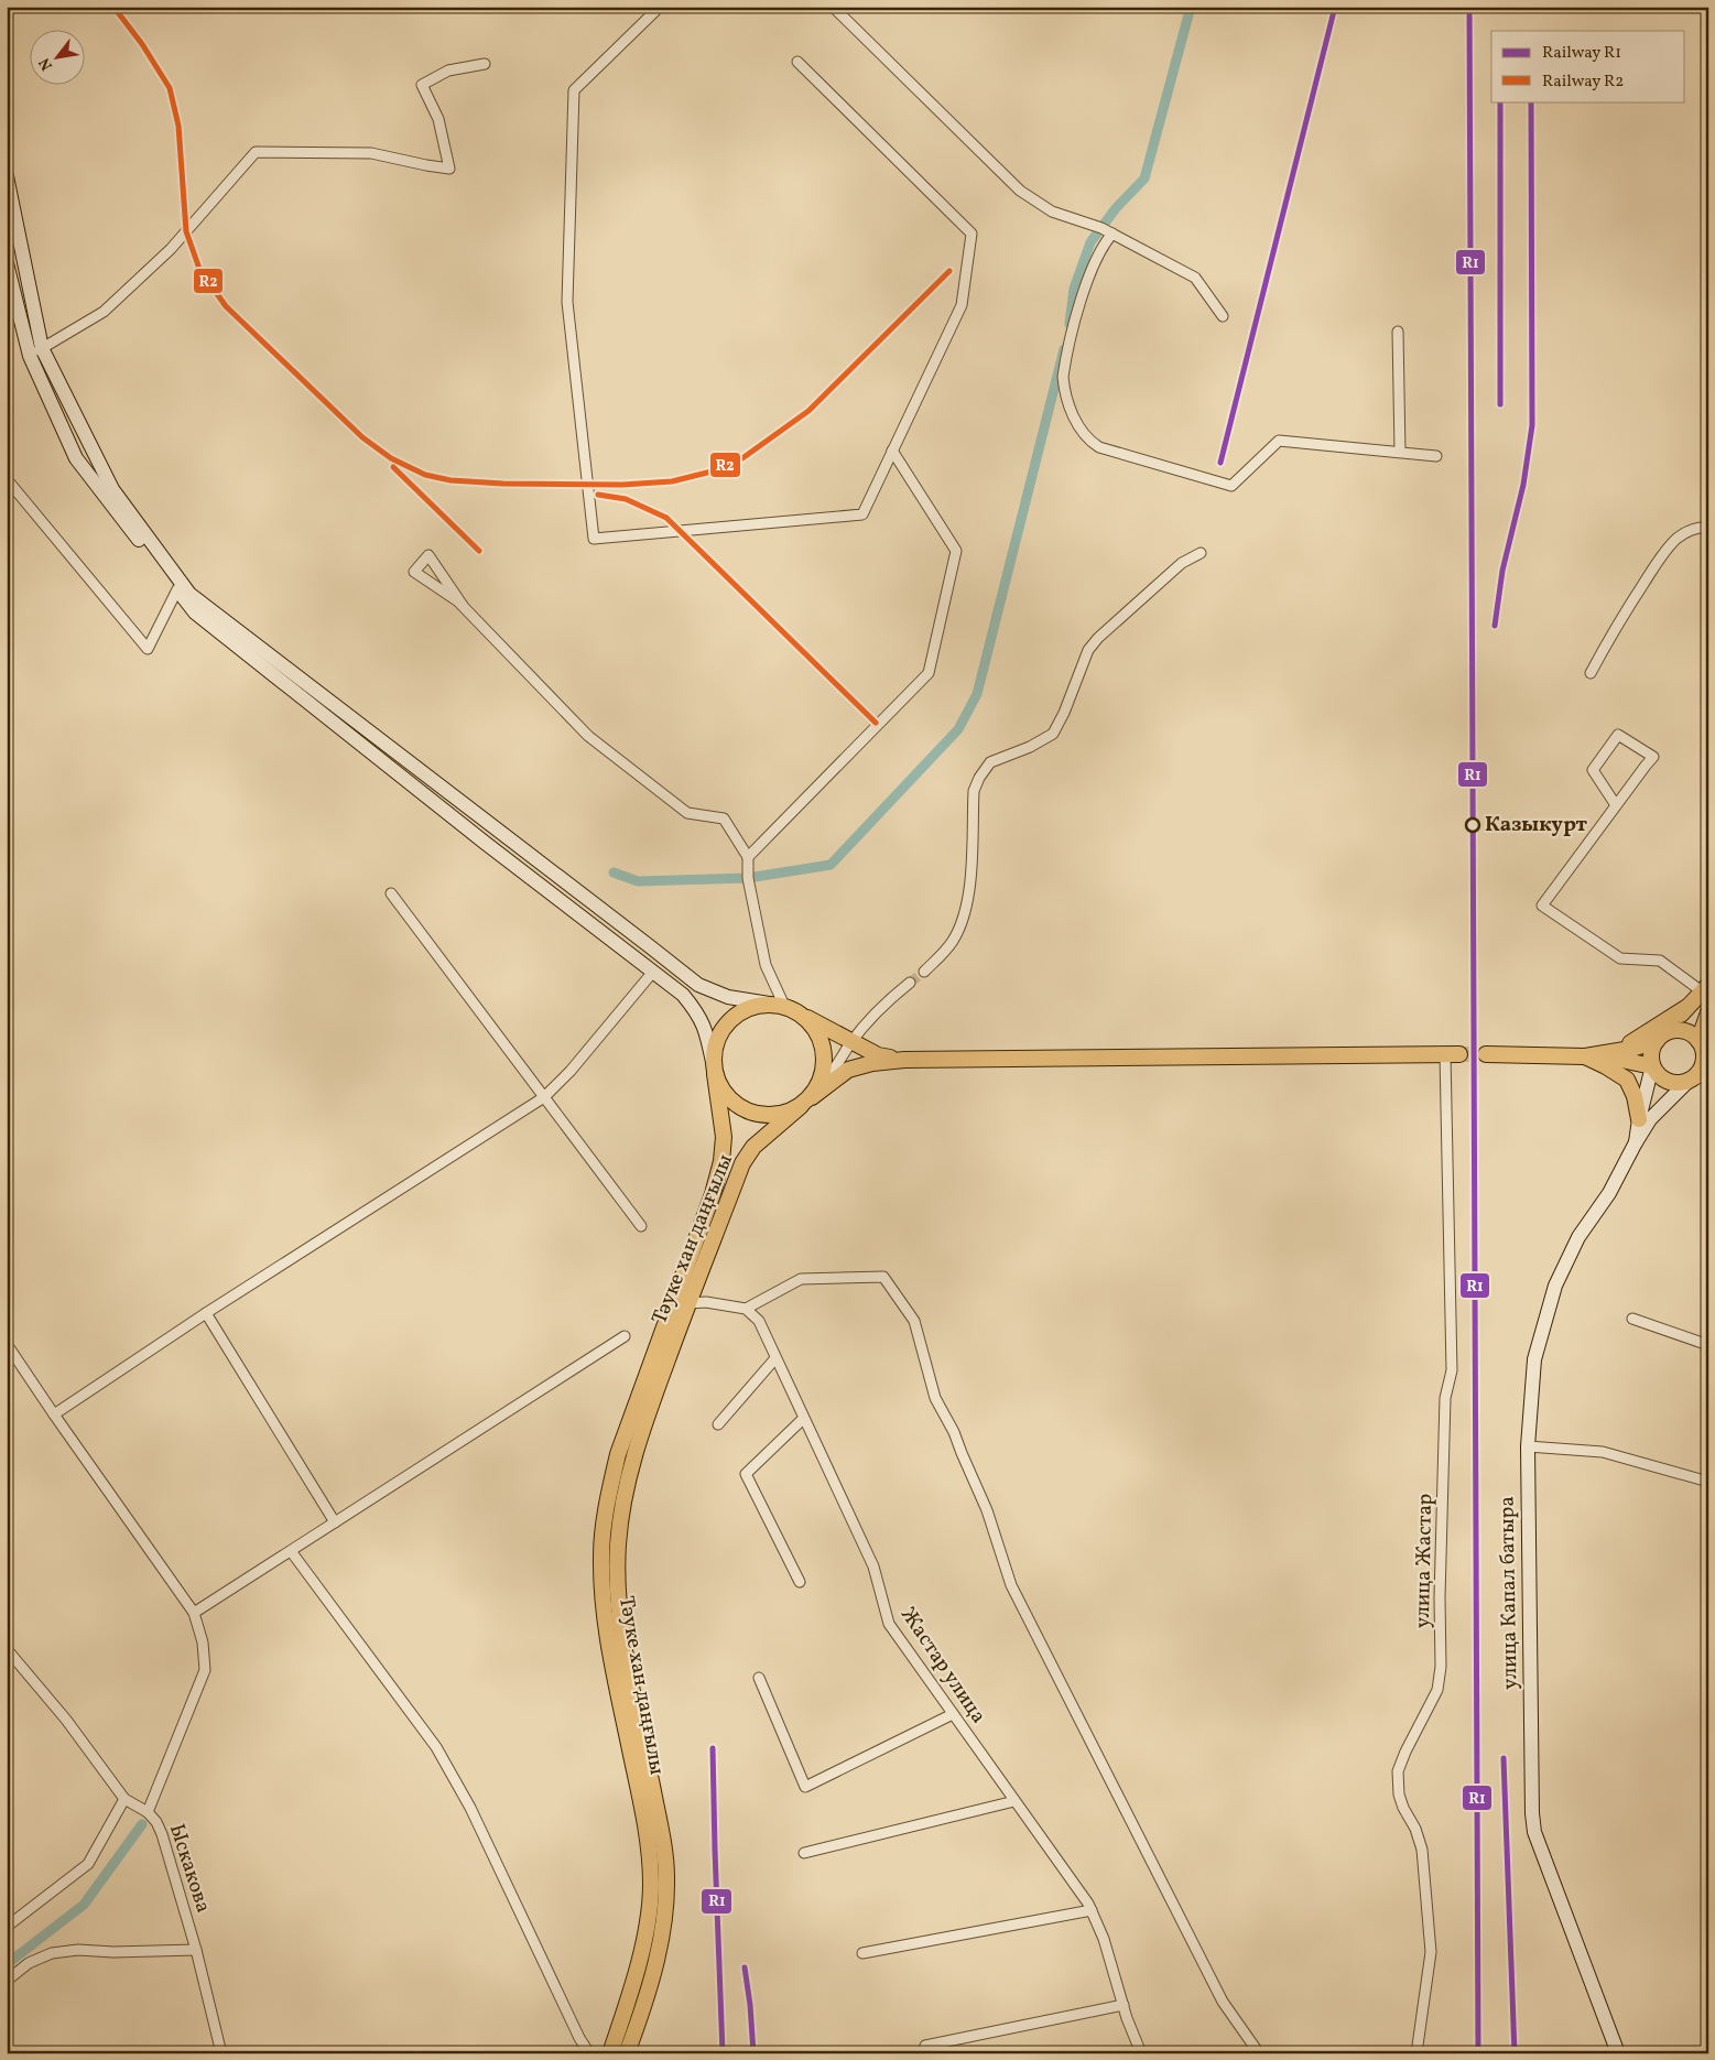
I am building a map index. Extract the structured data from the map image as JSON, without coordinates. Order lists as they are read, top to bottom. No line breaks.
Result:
{"streets":{"main road":["Тәуке хан даңғылы","улица Капал батыра"],"street":["улица Жастар","Жастар улица","Ыскакова"]},"places":["Казыкурт"],"lines":["rail line R1","rail line R2"],"legend":["Railway R1","Railway R2"],"north":"bottom left"}
